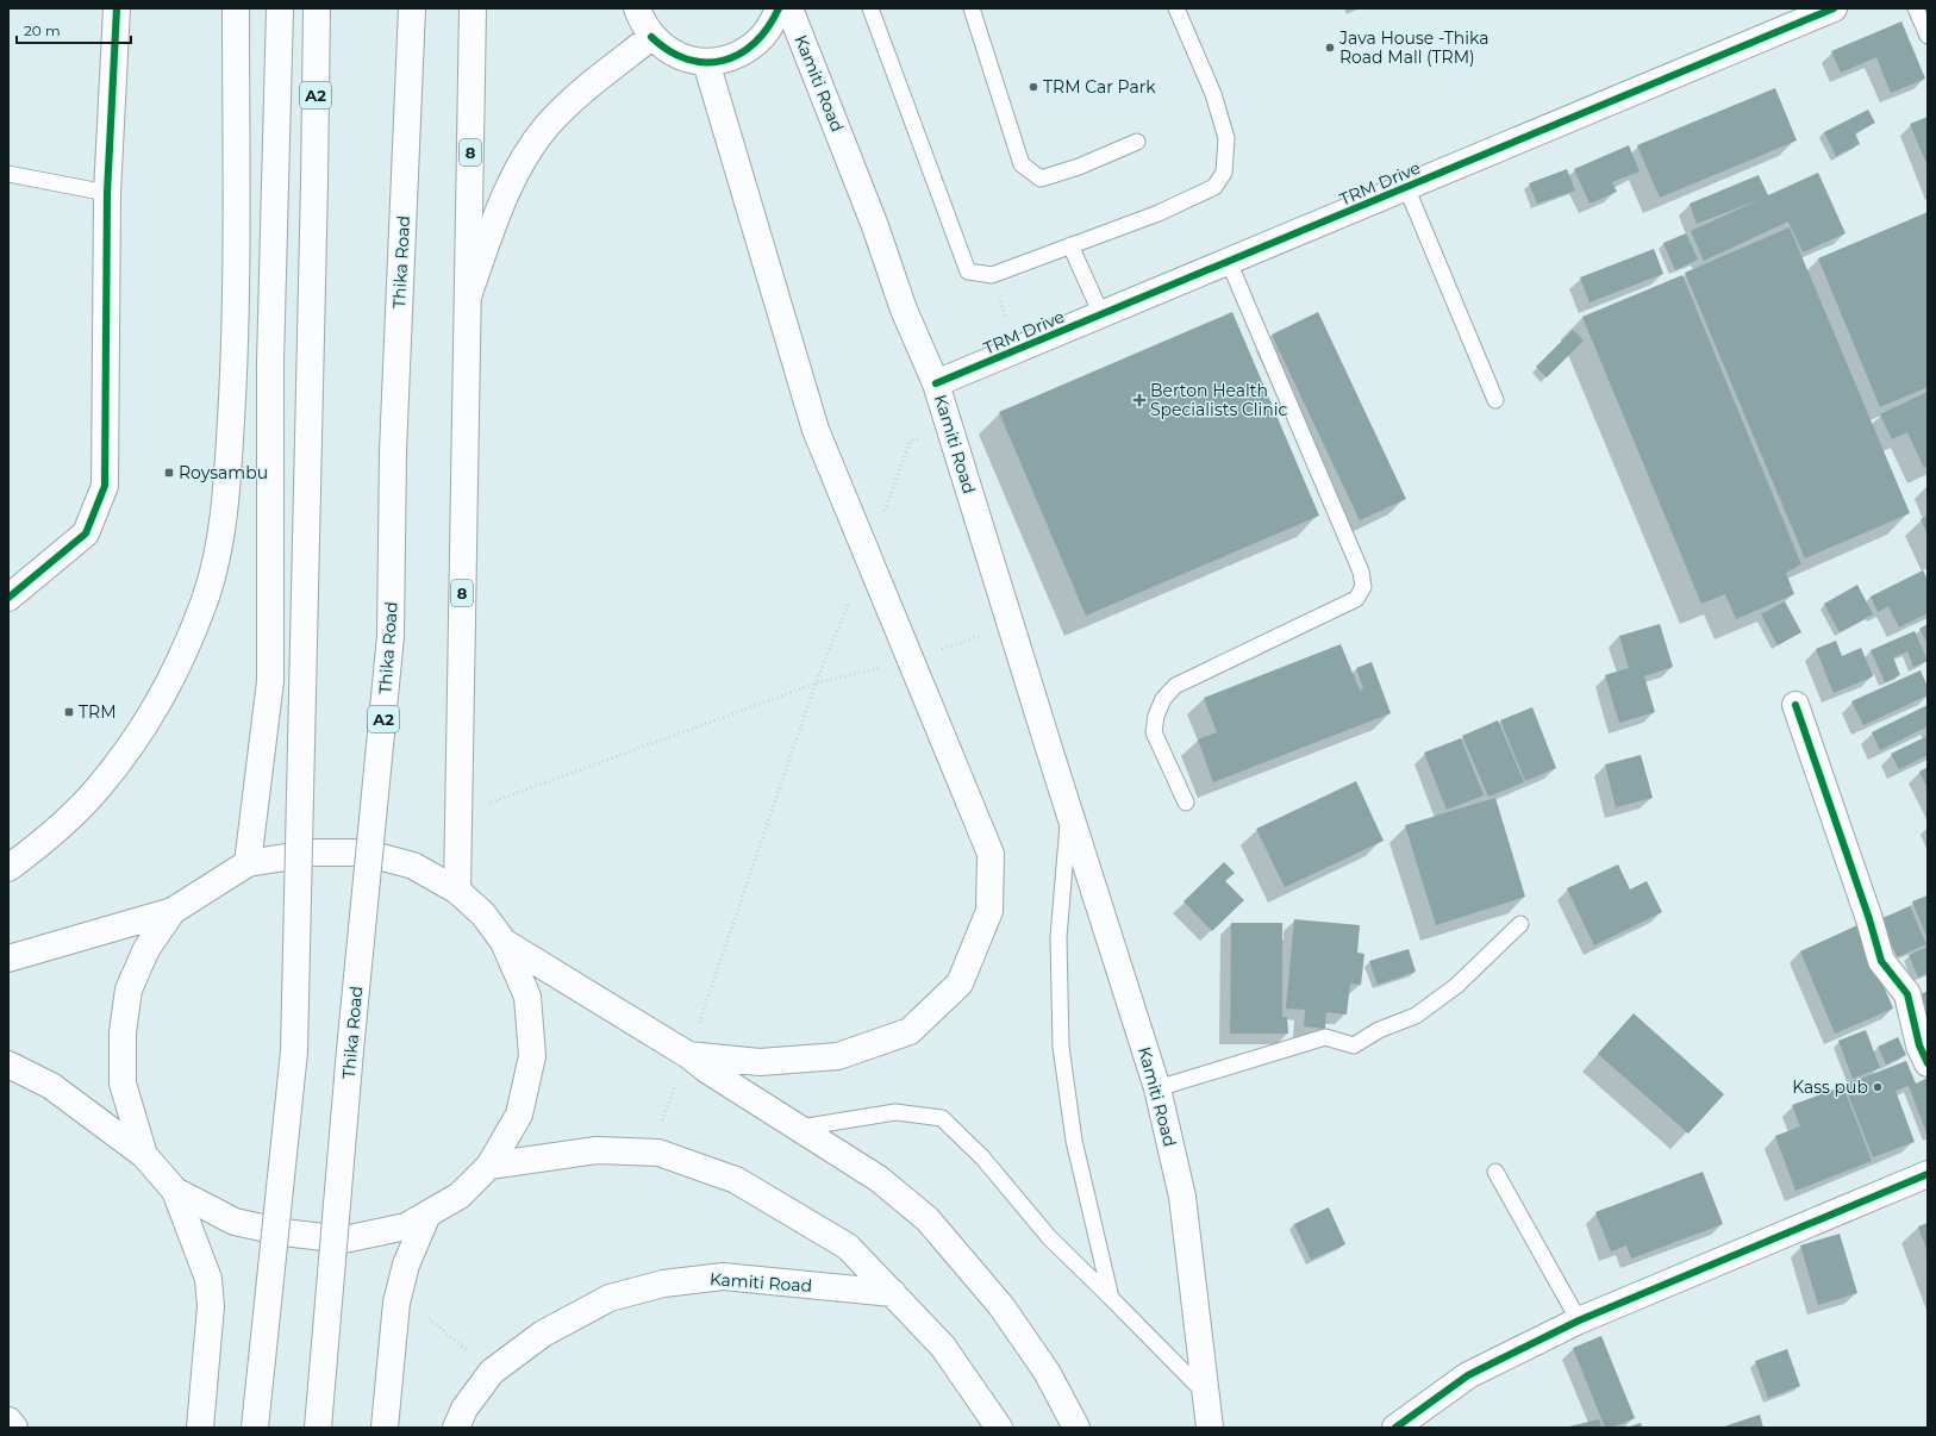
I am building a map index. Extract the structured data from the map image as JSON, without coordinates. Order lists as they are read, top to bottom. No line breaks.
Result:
{"streets":{"main road":["Kamiti Road","A2","8","TRM Drive","Thika Road"]},"crossings":[["Kamiti Road","TRM Drive"]],"places":{"other":["Java House -Thika Road Mall (TRM)","TRM Car Park","Kass pub"],"health":["Berton Health Specialists Clinic"],"transit":["Roysambu","TRM"]},"scale_bar":"20 m"}
